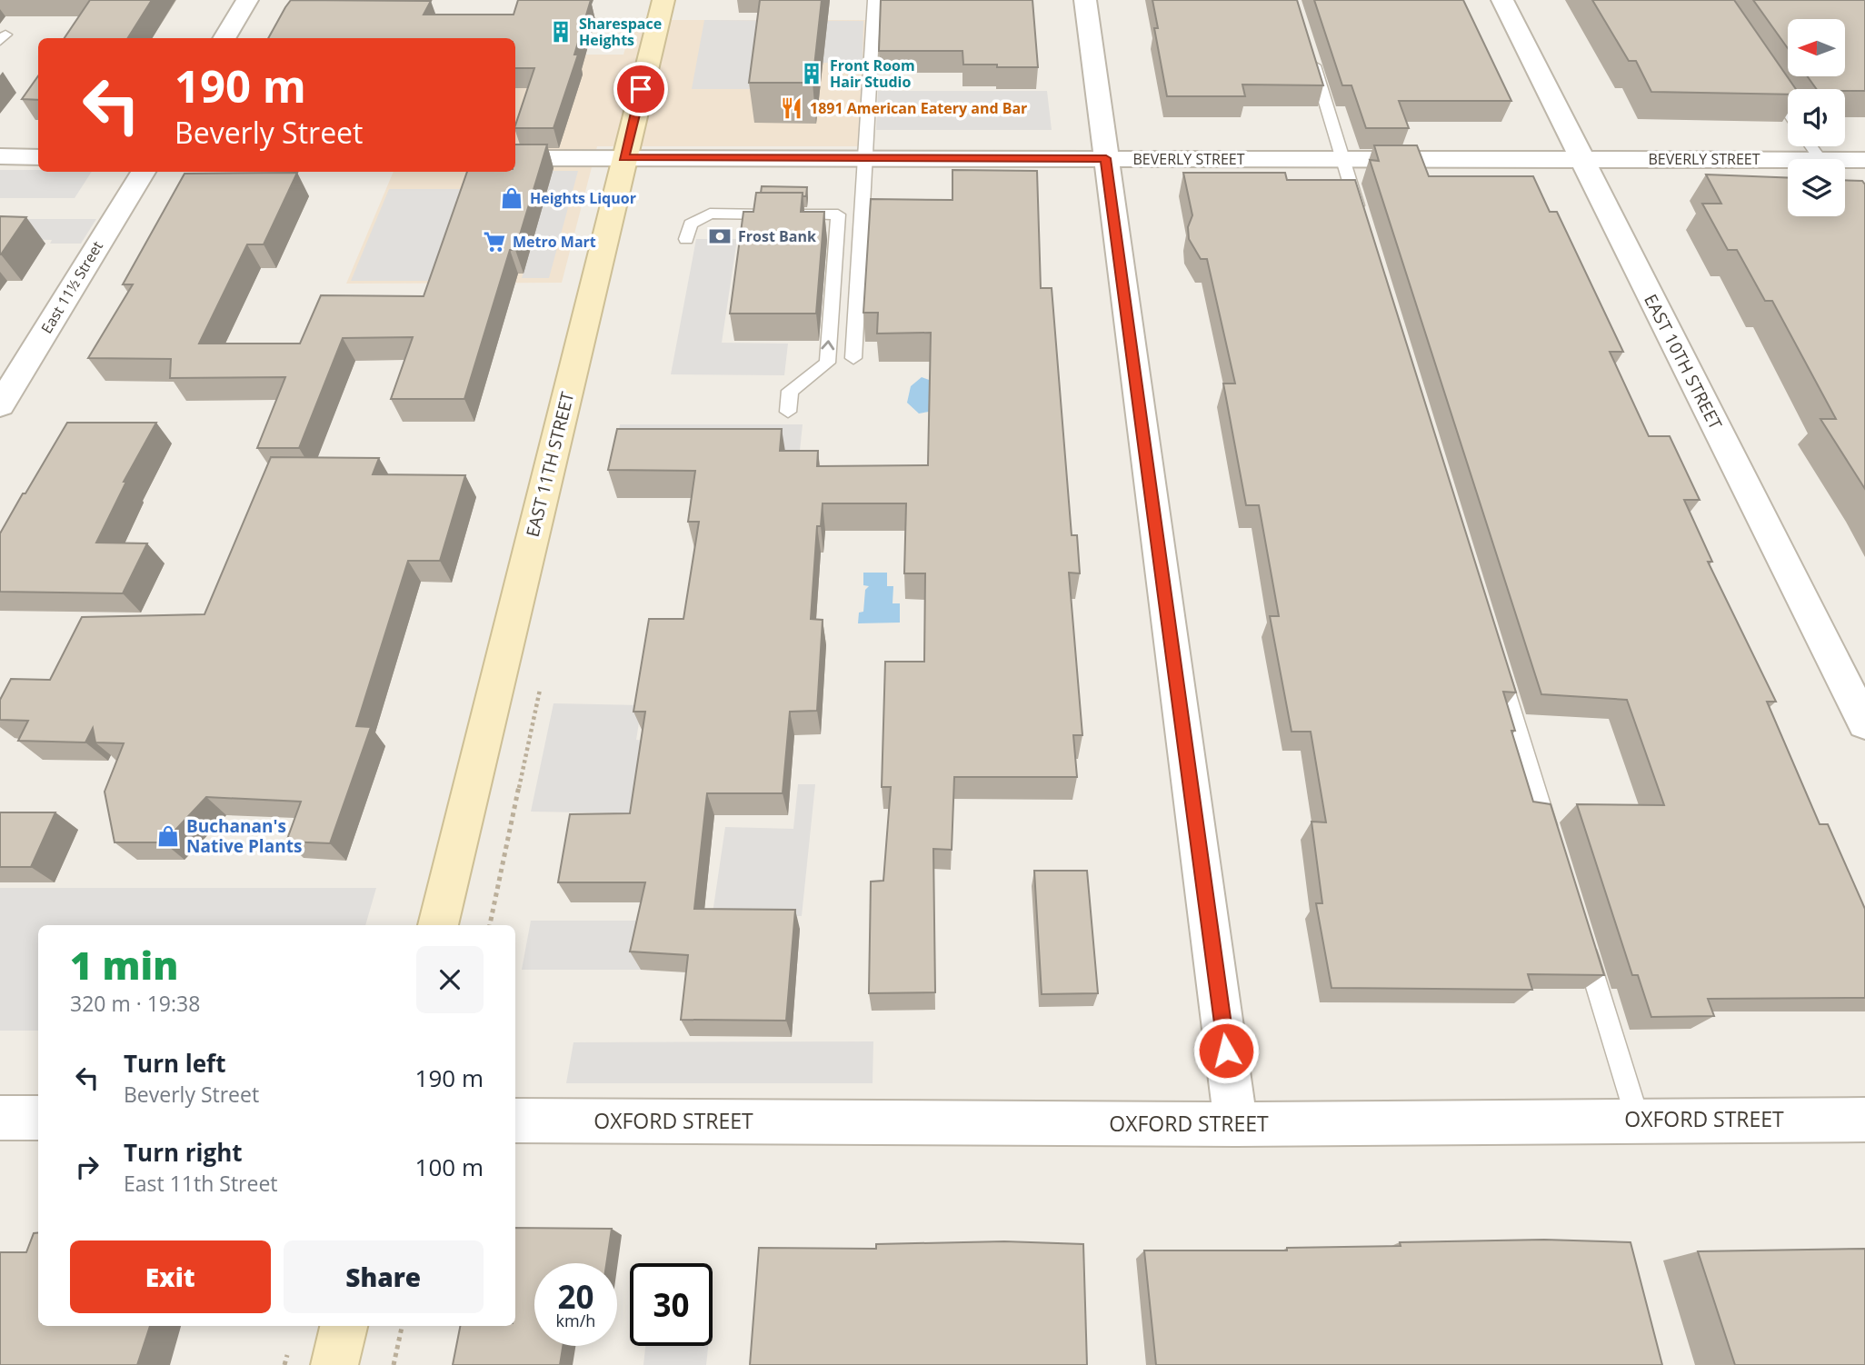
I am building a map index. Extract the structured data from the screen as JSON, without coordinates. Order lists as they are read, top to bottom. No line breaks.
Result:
{"streets":{"main road":["EAST 11TH STREET"],"street":["BEVERLY STREET","East 11½ Street","EAST 10TH STREET","OXFORD STREET"]},"crossings":[["BEVERLY STREET","EAST 10TH STREET"],["BEVERLY STREET","EAST 11TH STREET"]],"places":{"building":["Sharespace Heights","Front Room Hair Studio"],"restaurant":["1891 American Eatery and Bar"],"shop":["Heights Liquor","Buchanan's Native Plants"],"bank":["Frost Bank"],"supermarket":["Metro Mart"]},"north":"left","page":{"turn":["190 m","Beverly Street"],"heading":["1 min","320 m · 19:38"],"list":[{"name":"Turn left","note":"Beverly Street","value":"190 m"},{"name":"Turn right","note":"East 11th Street","value":"100 m"}],"buttons":["Exit","Share"],"speed":"20 km/h","limit":"30"}}
